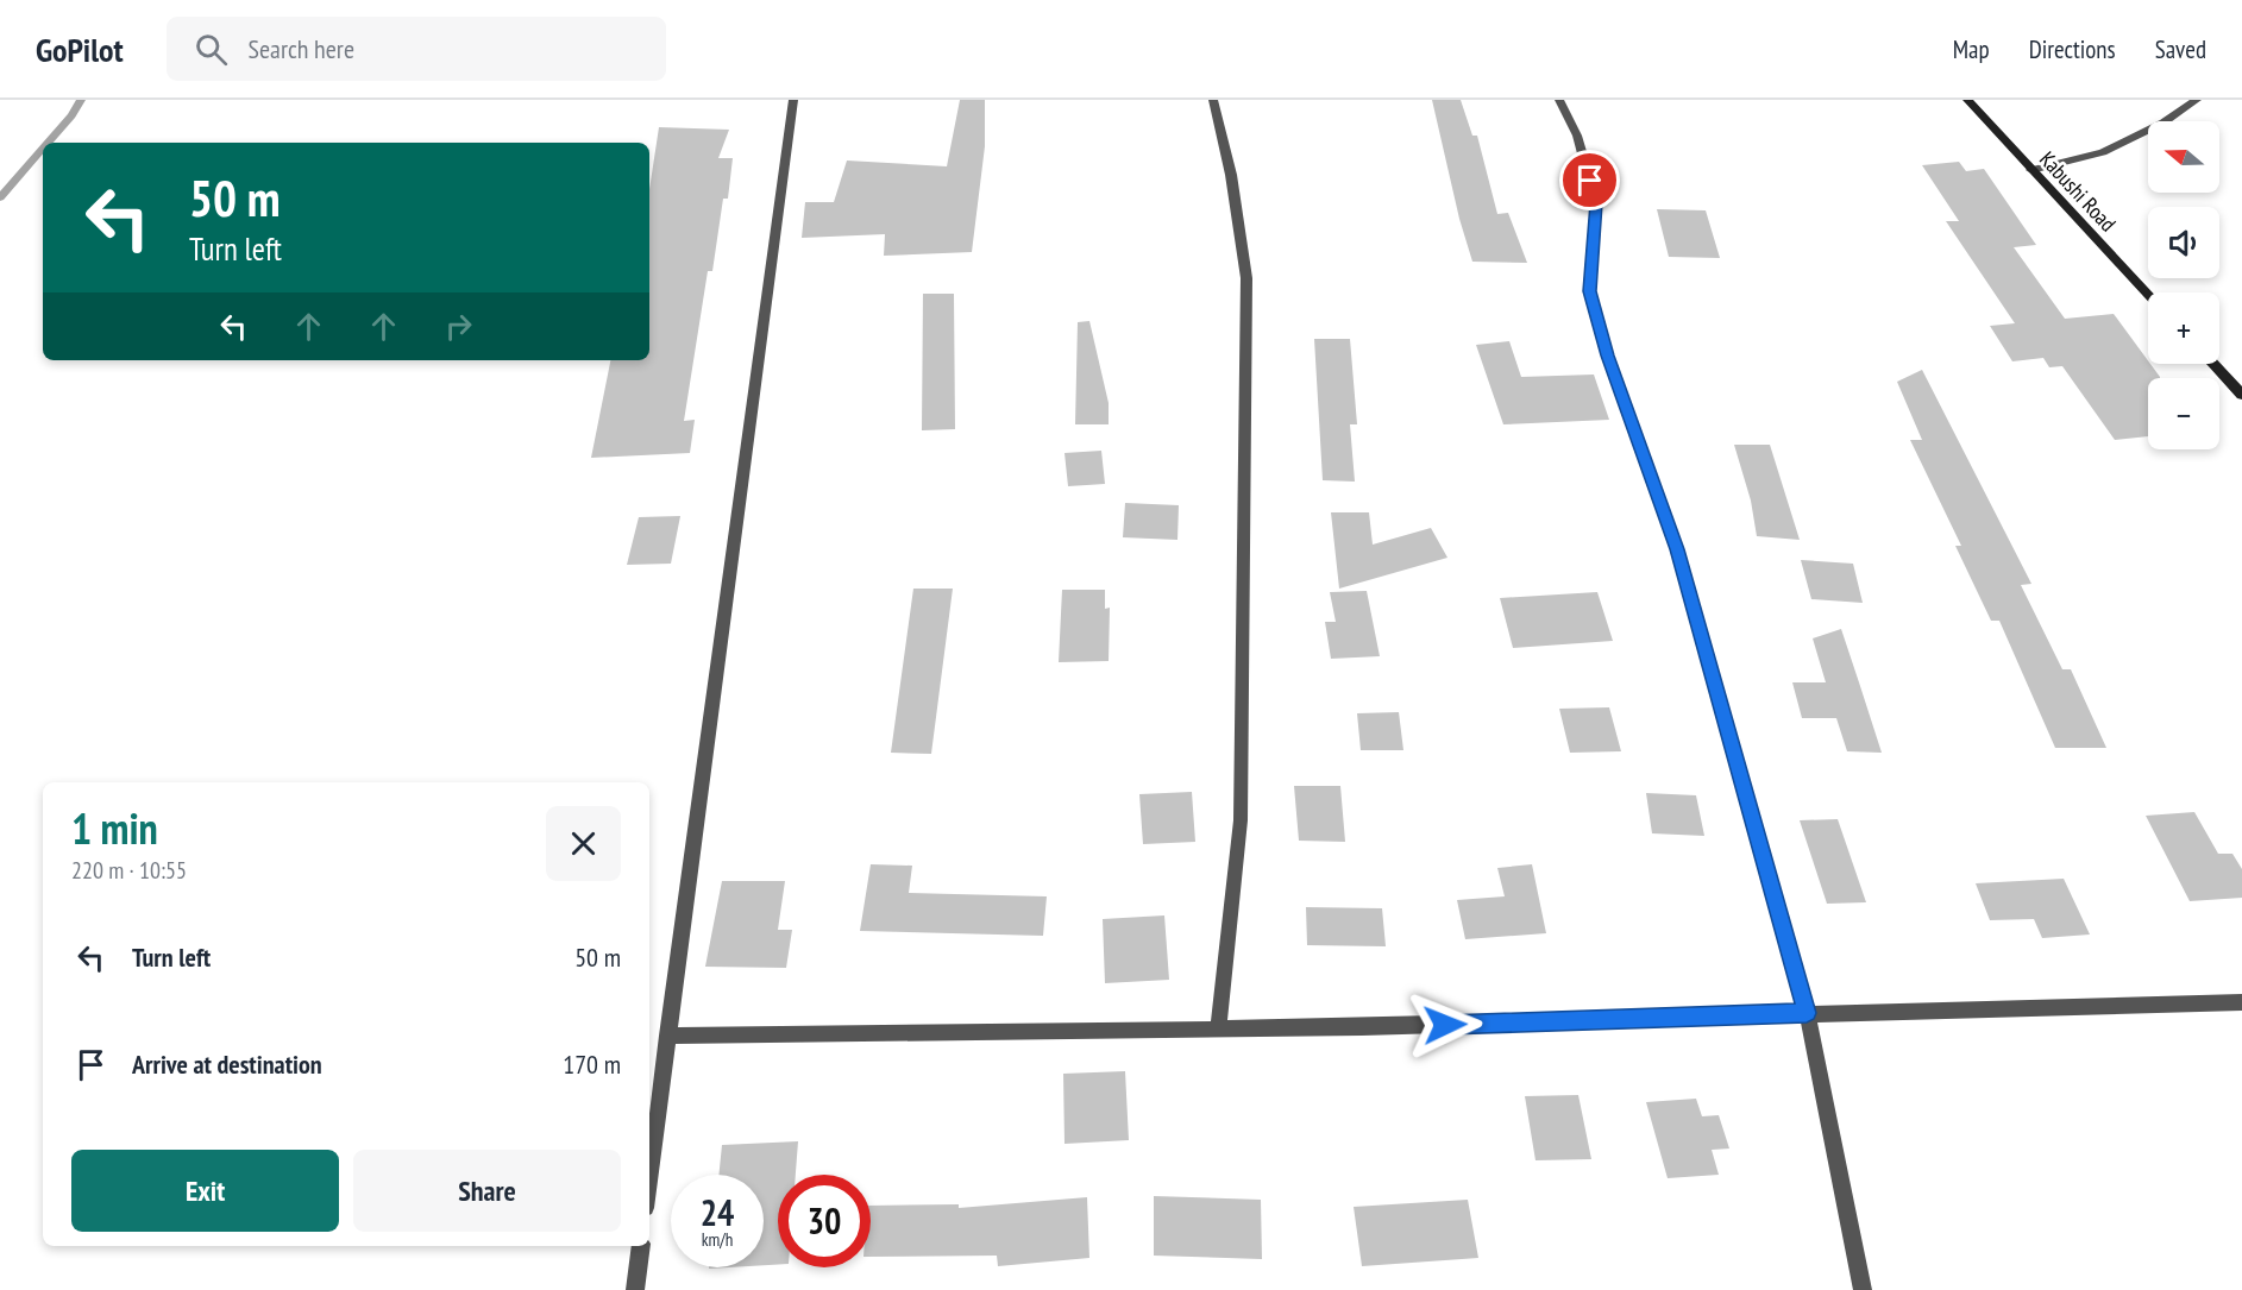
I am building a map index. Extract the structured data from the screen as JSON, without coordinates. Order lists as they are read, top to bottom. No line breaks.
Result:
{"streets":{"main road":["Kabushi Road"]},"north":"left","page":{"header":"GoPilot","search":"Search here","nav":["Map","Directions","Saved"],"map_buttons":["+","−"],"turn":["50 m","Turn left"],"heading":["1 min","220 m · 10:55"],"list":[{"name":"Turn left","value":"50 m"},{"name":"Arrive at destination","value":"170 m"}],"buttons":["Exit","Share"],"speed":"24 km/h","limit":"30"}}
